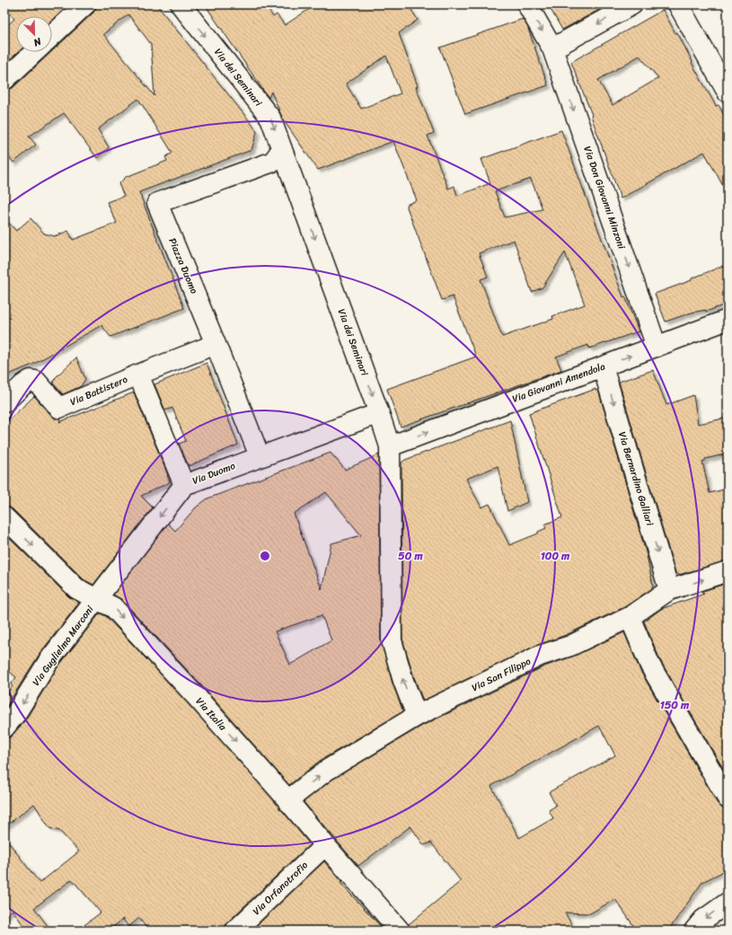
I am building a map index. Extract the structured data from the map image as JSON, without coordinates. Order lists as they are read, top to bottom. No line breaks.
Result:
{"streets":{"street":["Via dei Seminari","Via Don Giovanni Minzoni","Piazza Duomo","Via Giovanni Amendola","Via Battistero","Via Duomo","Via Bernardino Galliari","Via Guglielmo Marconi","Via San Filippo","Via Italia","Via Orfanotrofio"]},"crossings":[["Via dei Seminari","Piazza Duomo"],["Via dei Seminari","Via Giovanni Amendola"],["Via dei Seminari","Via Duomo"],["Via dei Seminari","Via San Filippo"],["Via Don Giovanni Minzoni","Via Giovanni Amendola"],["Piazza Duomo","Via Duomo"],["Via Giovanni Amendola","Via Bernardino Galliari"],["Via Battistero","Via Duomo"],["Via Duomo","Via Guglielmo Marconi"],["Via Duomo","Via Italia"],["Via Bernardino Galliari","Via San Filippo"],["Via Guglielmo Marconi","Via Italia"],["Via San Filippo","Via Italia"],["Via Italia","Via Orfanotrofio"]],"one_way":["Via Don Giovanni Minzoni","Via Giovanni Amendola","Via Duomo","Via Bernardino Galliari","Via Guglielmo Marconi","Via San Filippo","Via Italia"],"north":"bottom right","rings":["50 m","100 m","150 m"]}
